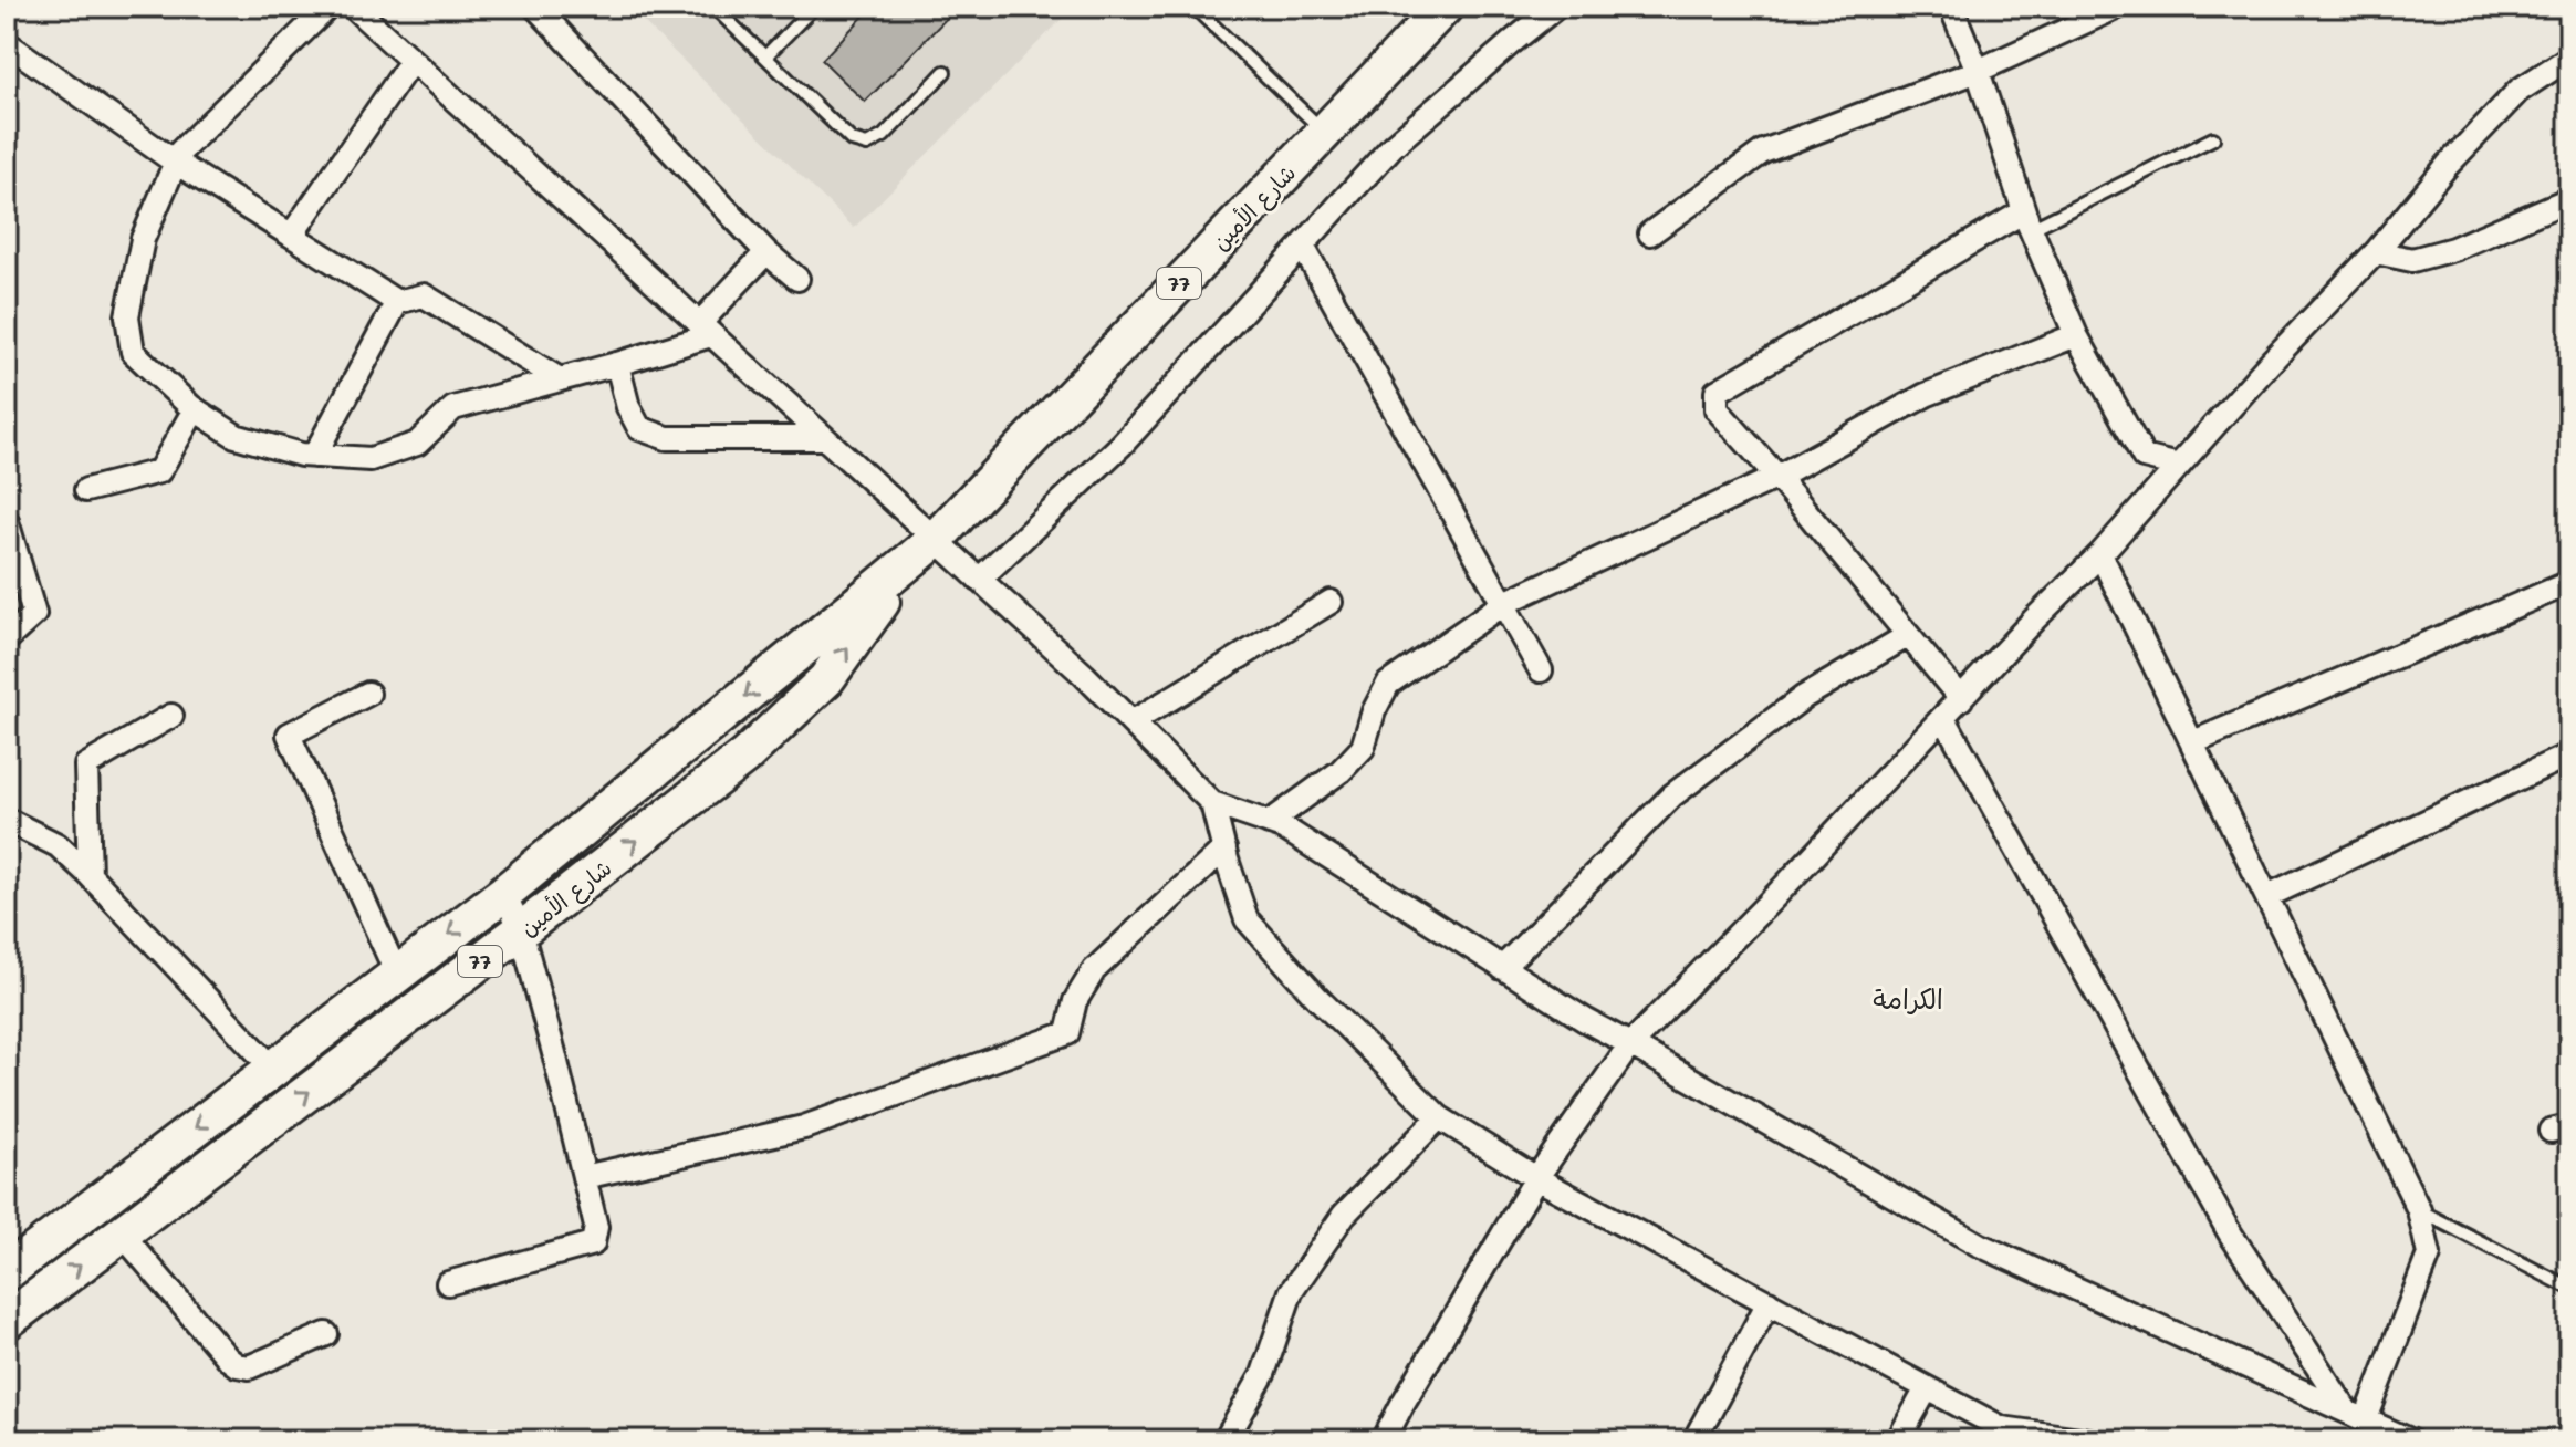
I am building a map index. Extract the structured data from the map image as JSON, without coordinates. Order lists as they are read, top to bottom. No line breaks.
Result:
{"streets":{"main road":["شارع الأمين","77"]},"districts":["الكرامة"]}
